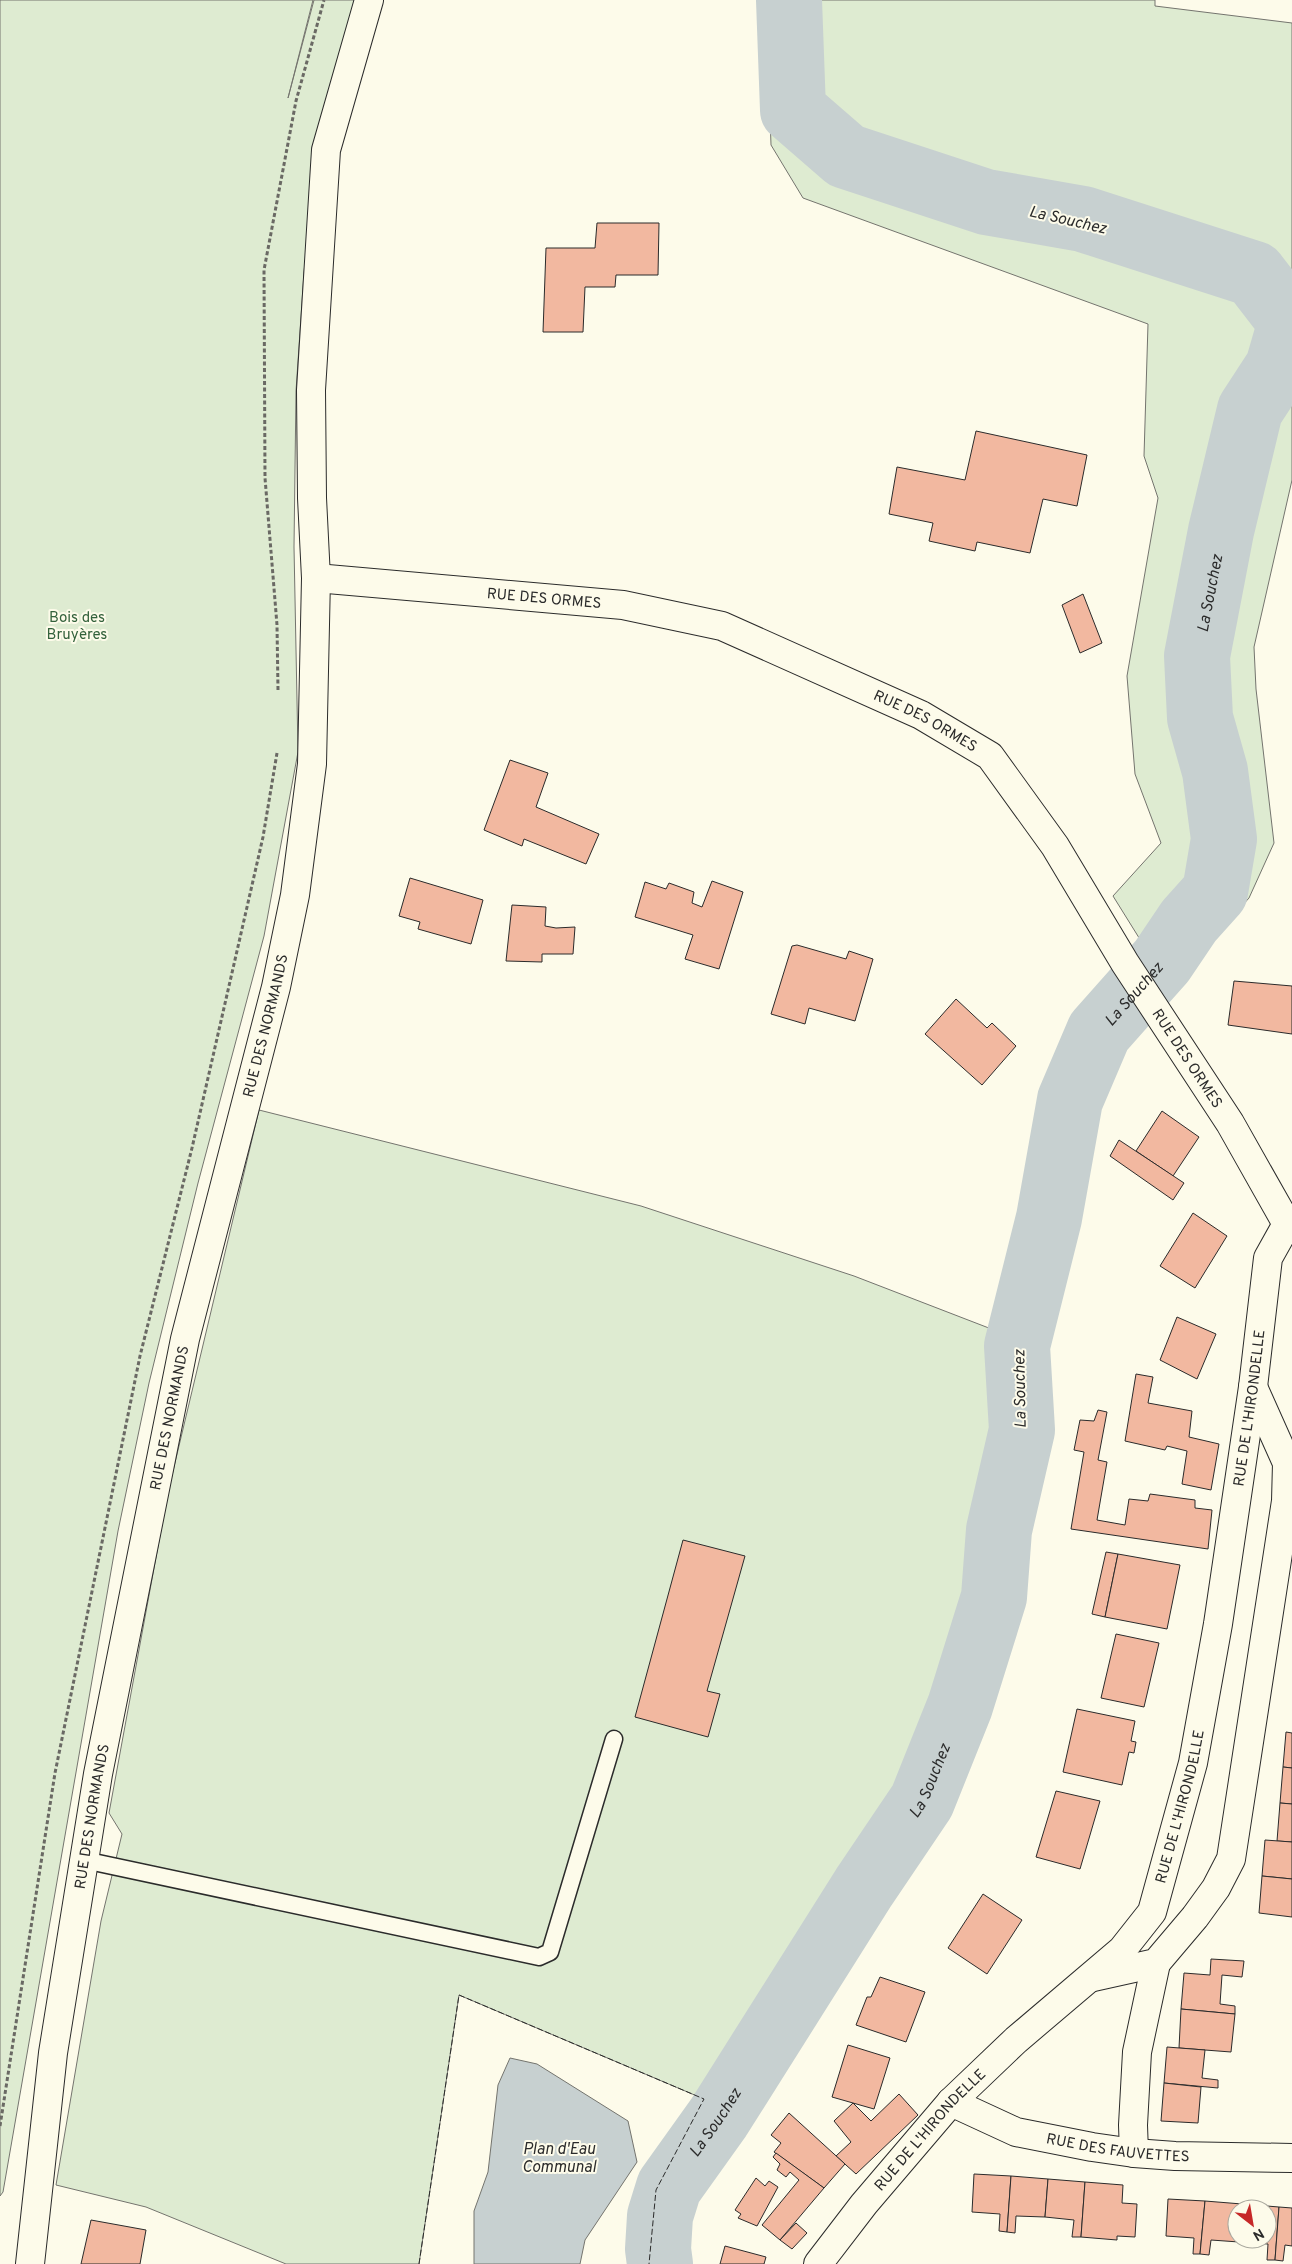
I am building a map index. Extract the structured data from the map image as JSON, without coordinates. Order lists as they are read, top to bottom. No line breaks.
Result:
{"streets":{"street":["RUE DES ORMES","RUE DES NORMANDS","RUE DE L'HIRONDELLE","RUE DES FAUVETTES"]},"crossings":[["RUE DES ORMES","RUE DES NORMANDS"],["RUE DES ORMES","RUE DE L'HIRONDELLE"],["RUE DE L'HIRONDELLE","RUE DES FAUVETTES"]],"water":["La Souchez","Plan d'Eau Communal"],"parks":["Bois des Bruyères"],"north":"bottom right"}
